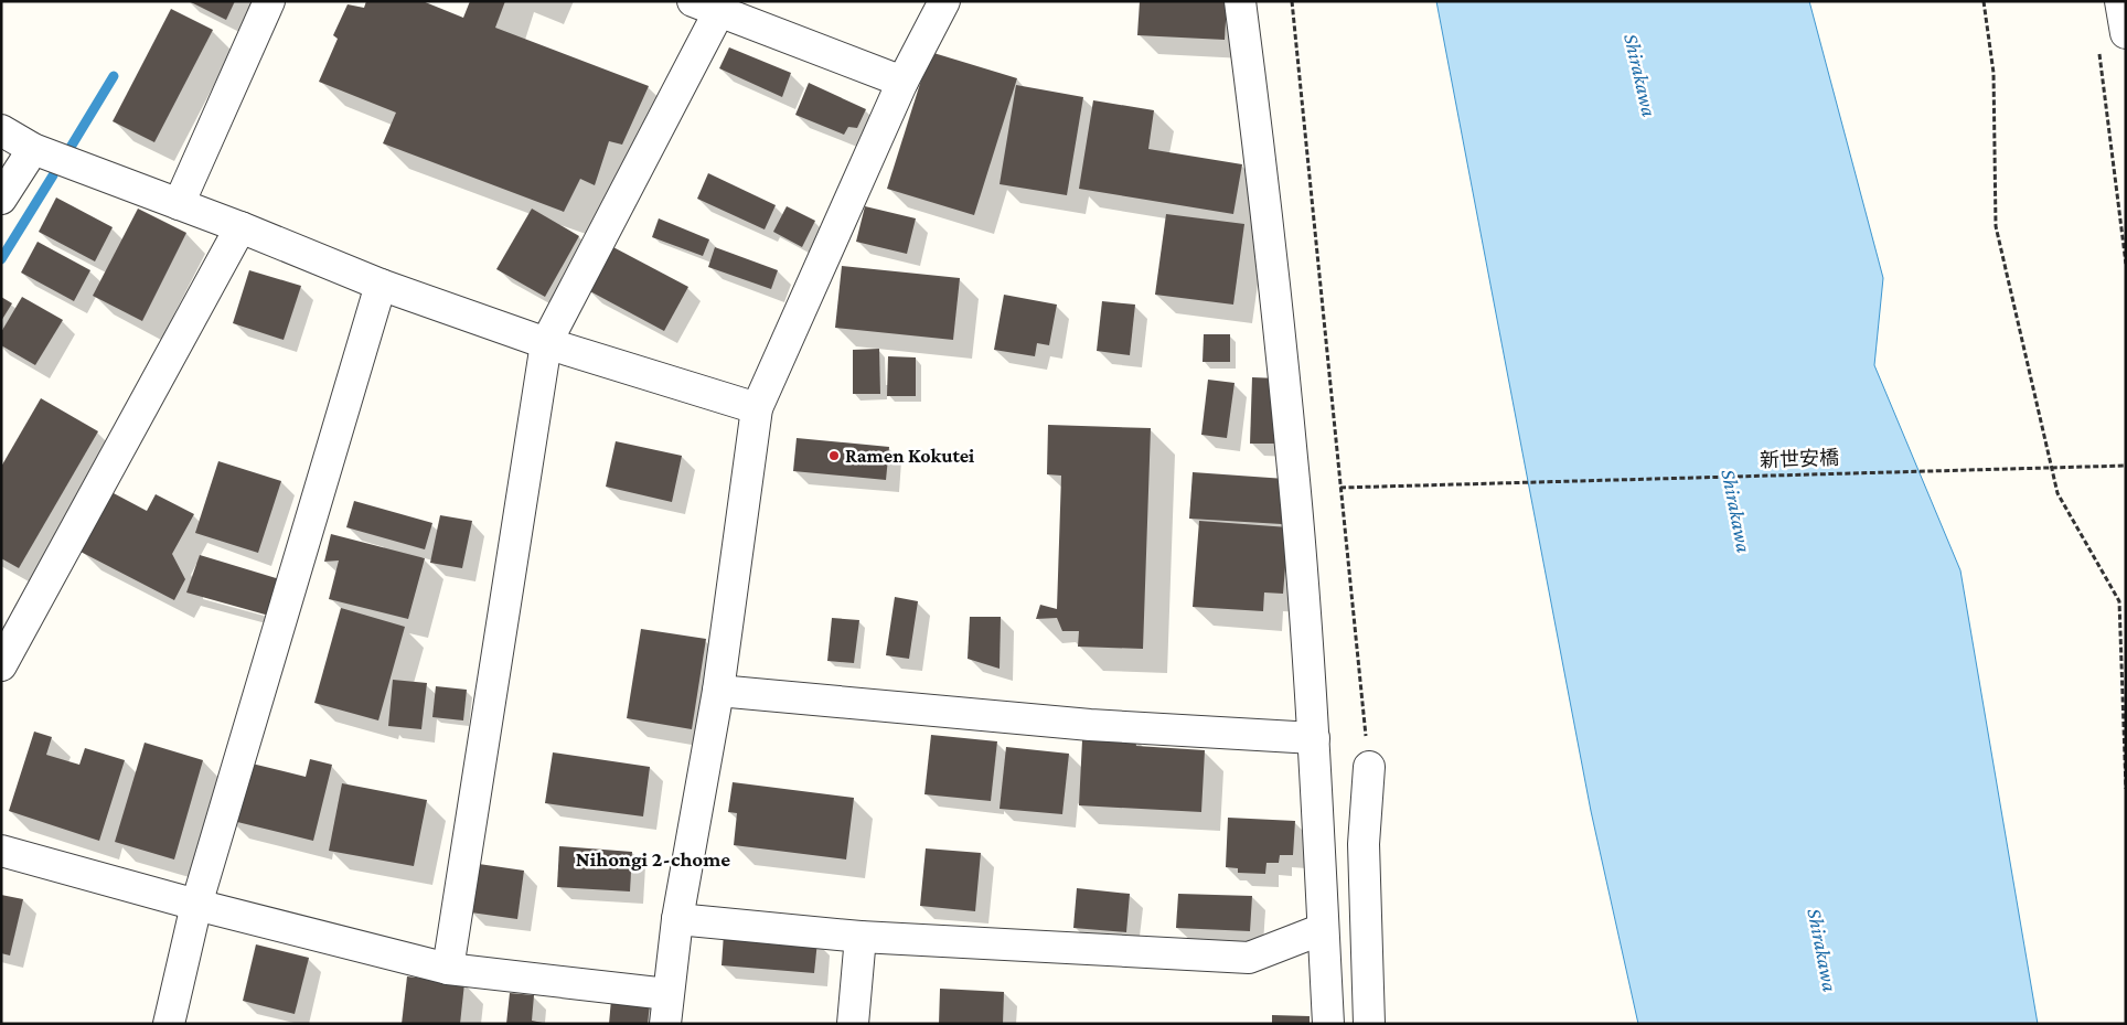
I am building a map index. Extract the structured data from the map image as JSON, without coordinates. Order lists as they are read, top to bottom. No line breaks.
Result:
{"streets":{"path":["新世安橋"]},"districts":["Nihongi 2-chome"],"water":["Shirakawa"],"places":["Ramen Kokutei"]}
